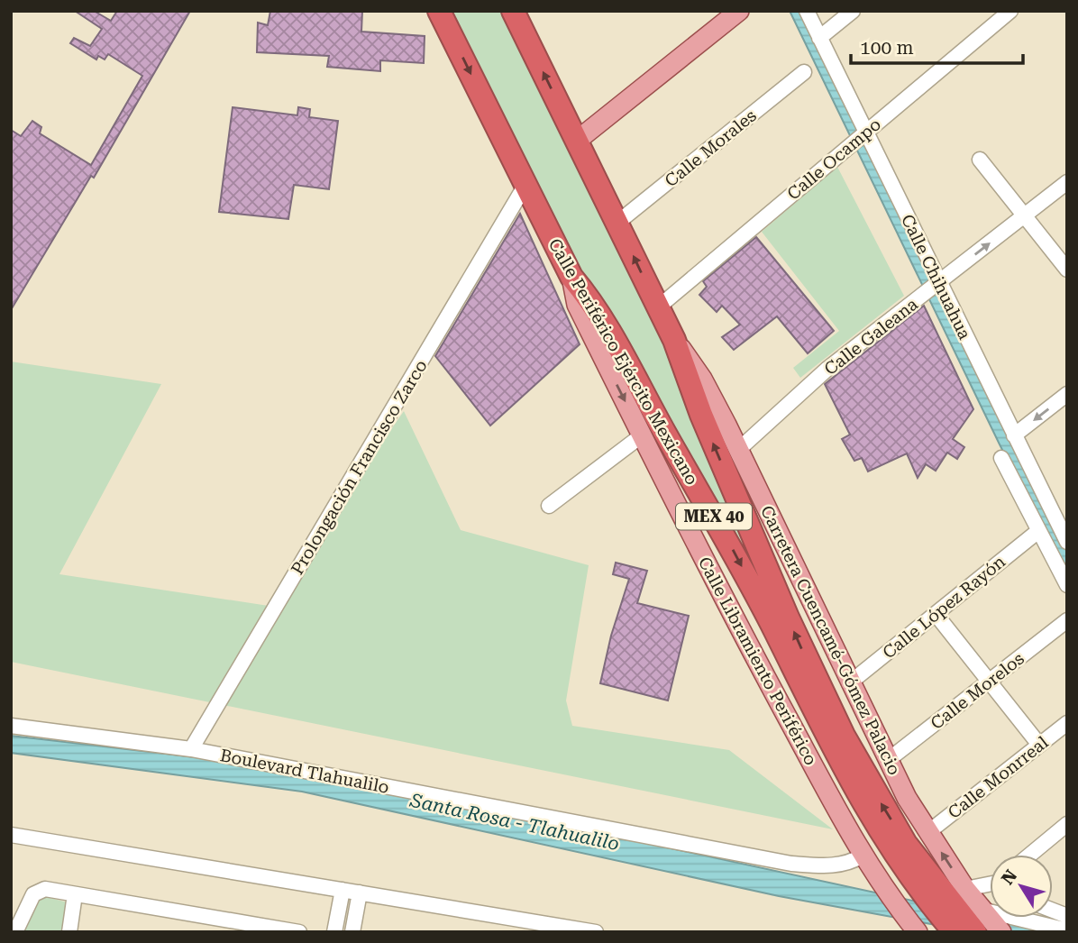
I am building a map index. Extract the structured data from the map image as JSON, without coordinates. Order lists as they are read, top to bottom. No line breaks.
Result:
{"streets":{"highway":["Calle Periférico Ejército Mexicano","MEX 40"],"main road":["Carretera Cuencamé-Gómez Palacio","Calle Libramiento Periférico"],"street":["Calle Morales","Calle Ocampo","Calle Chihuahua","Calle Galeana","Prolongación Francisco Zarco","Calle López Rayón","Calle Morelos","Boulevard Tlahualilo","Calle Monrreal"]},"crossings":[["Calle Morales","Calle Periférico Ejército Mexicano"],["Calle Ocampo","Calle Chihuahua"],["Calle Ocampo","Calle Periférico Ejército Mexicano"],["Calle Chihuahua","Calle Galeana"],["Calle Galeana","Carretera Cuencamé-Gómez Palacio"],["Calle Periférico Ejército Mexicano","Prolongación Francisco Zarco"],["Calle Periférico Ejército Mexicano","Carretera Cuencamé-Gómez Palacio"],["Calle Periférico Ejército Mexicano","Calle Libramiento Periférico"],["Prolongación Francisco Zarco","Boulevard Tlahualilo"],["Calle López Rayón","Carretera Cuencamé-Gómez Palacio"],["Carretera Cuencamé-Gómez Palacio","Calle Morelos"],["Carretera Cuencamé-Gómez Palacio","Calle Monrreal"],["Calle Libramiento Periférico","Boulevard Tlahualilo"]],"water":["Santa Rosa - Tlahualilo"],"scale_bar":"100 m","north":"top left"}
